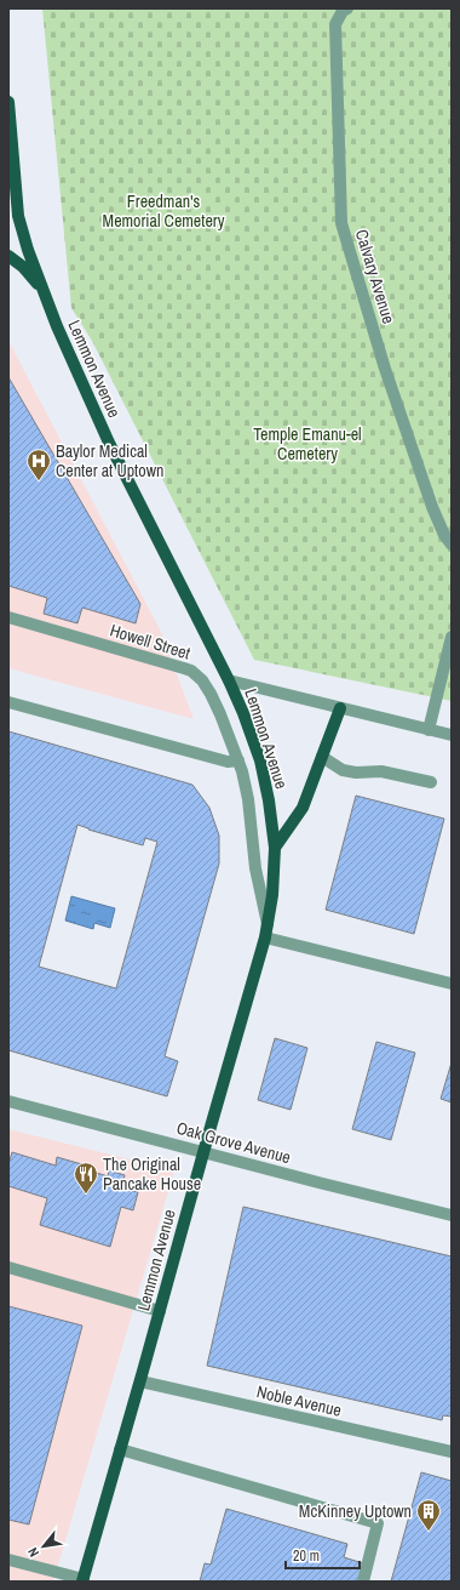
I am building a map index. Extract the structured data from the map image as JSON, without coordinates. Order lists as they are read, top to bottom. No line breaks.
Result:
{"streets":{"main road":["Lemmon Avenue"],"street":["Calvary Avenue","Howell Street","Oak Grove Avenue","Noble Avenue"]},"crossings":[["Lemmon Avenue","Howell Street"],["Lemmon Avenue","Oak Grove Avenue"],["Lemmon Avenue","Noble Avenue"]],"parks":["Freedman's Memorial Cemetery","Temple Emanu-el Cemetery"],"places":{"hospital":["Baylor Medical Center at Uptown"],"restaurant":["The Original Pancake House"],"building":["McKinney Uptown"]},"scale_bar":"20 m","north":"bottom left"}
